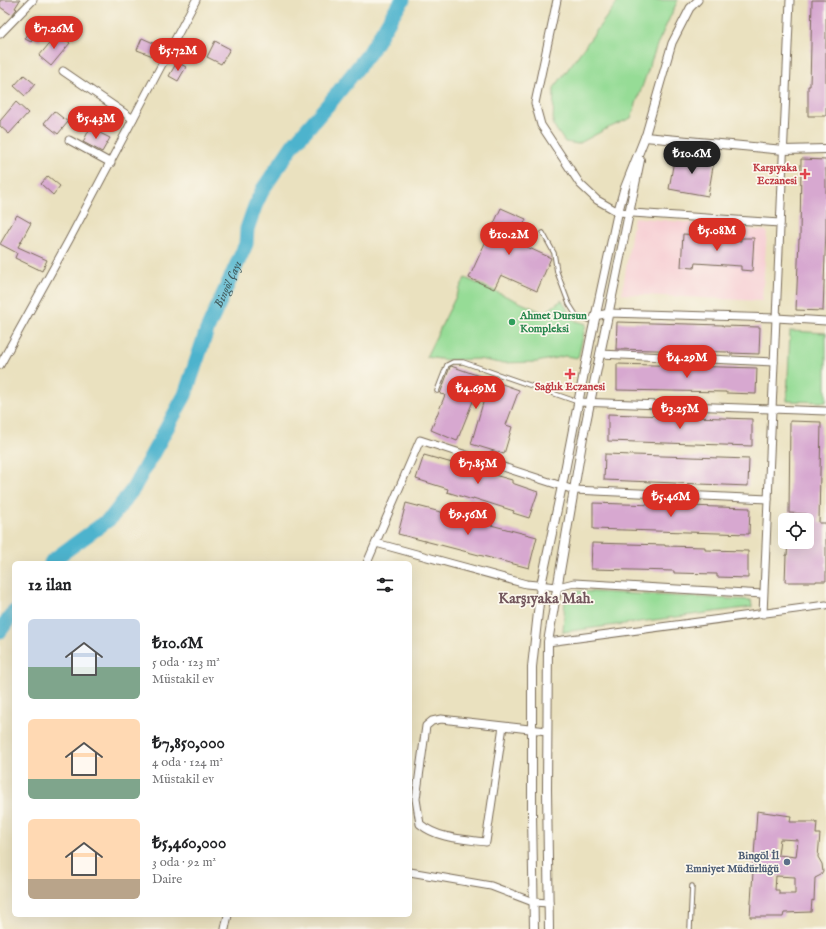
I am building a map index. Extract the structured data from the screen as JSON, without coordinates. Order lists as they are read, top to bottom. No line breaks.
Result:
{"districts":["Karşıyaka Mah."],"water":["Bingöl Çayı"],"places":{"health":["Karşıyaka Eczanesi","Sağlık Eczanesi"],"other":["Ahmet Dursun Kompleksi","Bingöl İl Emniyet Müdürlüğü"]},"page":{"price":["₺7.26M","₺5.72M","₺5.43M","₺10.6M","₺5.08M","₺10.2M","₺4.29M","₺4.69M","₺3.25M","₺7.85M","₺5.46M","₺9.56M"],"heading":"12 ilan","list":[{"name":"₺10.6M","note":"5 oda · 123 m² · Müstakil ev"},{"name":"₺7,850,000","note":"4 oda · 124 m² · Müstakil ev"},{"name":"₺5,460,000","note":"3 oda · 92 m² · Daire"}]}}
